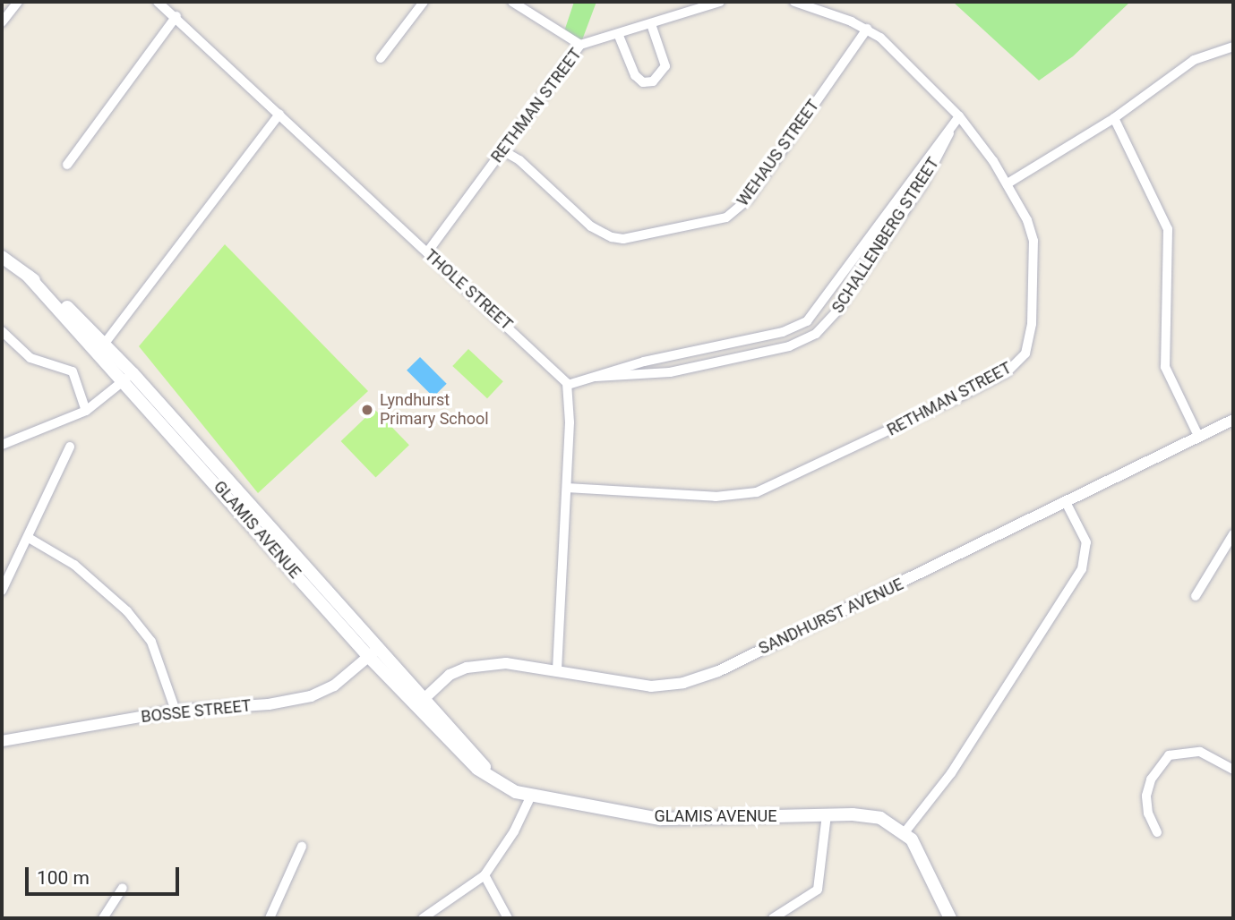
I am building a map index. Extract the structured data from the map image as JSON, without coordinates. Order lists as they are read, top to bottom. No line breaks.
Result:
{"streets":{"main road":["GLAMIS AVENUE"],"street":["RETHMAN STREET","WEHAUS STREET","SCHALLENBERG STREET","THOLE STREET","SANDHURST AVENUE","BOSSE STREET"]},"crossings":[["RETHMAN STREET","WEHAUS STREET"],["RETHMAN STREET","SCHALLENBERG STREET"],["RETHMAN STREET","THOLE STREET"],["SCHALLENBERG STREET","THOLE STREET"],["GLAMIS AVENUE","SANDHURST AVENUE"],["GLAMIS AVENUE","BOSSE STREET"]],"places":["Lyndhurst Primary School"],"scale_bar":"100 m"}
